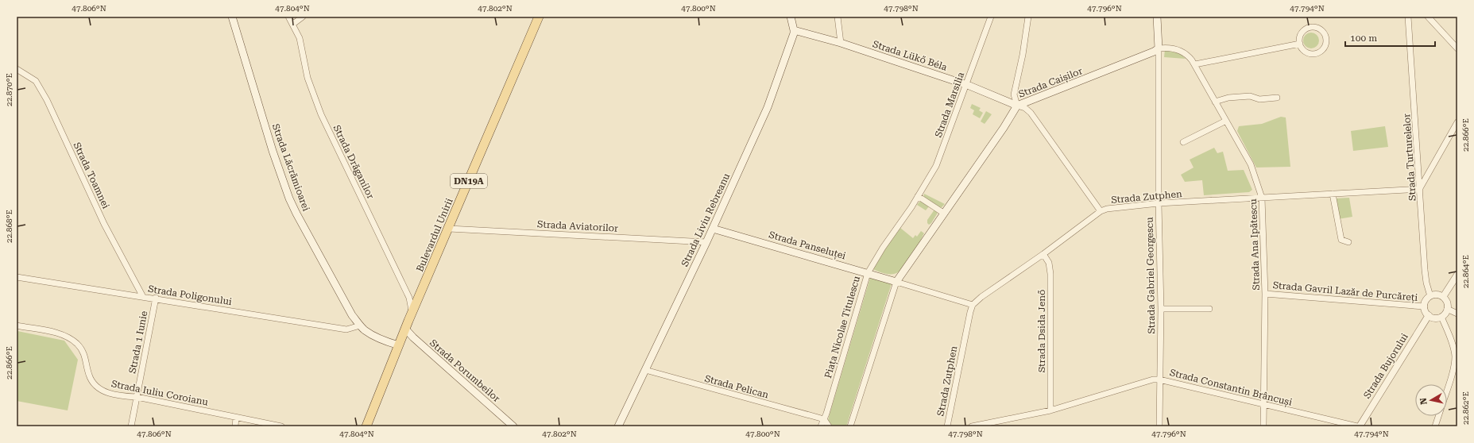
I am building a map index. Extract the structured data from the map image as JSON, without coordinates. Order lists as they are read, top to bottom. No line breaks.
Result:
{"streets":{"main road":["Strada Lükő Béla","Strada Caișilor","Strada Lăcrămioarei","DN19A","Strada Liviu Rebreanu","Bulevardul Unirii","Strada Panseluței","Strada Porumbeilor"],"street":["Strada Marsilia","Strada Turturelelor","Strada Drăganilor","Strada Toamnei","Strada Zutphen","Strada Aviatorilor","Strada Ana Ipătescu","Strada Gabriel Georgescu","Strada Gavril Lazăr de Purcăreți","Strada Poligonului","Piața Nicolae Titulescu","Strada Dsida Jenő","Strada 1 Iunie","Strada Bujorului","Strada Pelican","Strada Constantin Brâncuși","Strada Iuliu Coroianu"]},"crossings":[["Strada Lükő Béla","Strada Caișilor"],["Strada Lükő Béla","Strada Marsilia"],["Strada Lükő Béla","Strada Liviu Rebreanu"],["Strada Caișilor","Strada Ana Ipătescu"],["Strada Caișilor","Strada Gabriel Georgescu"],["Strada Marsilia","Piața Nicolae Titulescu"],["Strada Turturelelor","Strada Zutphen"],["Strada Turturelelor","Strada Gavril Lazăr de Purcăreți"],["Strada Turturelelor","Strada Bujorului"],["Strada Drăganilor","Bulevardul Unirii"],["Strada Lăcrămioarei","Bulevardul Unirii"],["Strada Lăcrămioarei","Strada Poligonului"],["Strada Toamnei","Strada Poligonului"],["Strada Zutphen","Strada Ana Ipătescu"],["Strada Zutphen","Strada Gabriel Georgescu"],["Strada Zutphen","Strada Dsida Jenő"],["Strada Liviu Rebreanu","Strada Aviatorilor"],["Strada Liviu Rebreanu","Strada Panseluței"],["Strada Liviu Rebreanu","Strada Pelican"],["Strada Aviatorilor","Bulevardul Unirii"],["Bulevardul Unirii","Strada Porumbeilor"],["Strada Ana Ipătescu","Strada Gabriel Georgescu"],["Strada Ana Ipătescu","Strada Gavril Lazăr de Purcăreți"],["Strada Ana Ipătescu","Strada Constantin Brâncuși"],["Strada Panseluței","Piața Nicolae Titulescu"],["Strada Gabriel Georgescu","Strada Constantin Brâncuși"],["Strada Gavril Lazăr de Purcăreți","Strada Bujorului"],["Strada Poligonului","Strada 1 Iunie"],["Piața Nicolae Titulescu","Strada Pelican"],["Strada Dsida Jenő","Strada Constantin Brâncuși"],["Strada 1 Iunie","Strada Iuliu Coroianu"]],"scale_bar":"100 m","north":"left","coordinates":["47.806°N","47.804°N","47.802°N","47.800°N","47.798°N","47.796°N","47.794°N","22.870°E","22.866°E","22.868°E","22.864°E","22.862°E"]}
